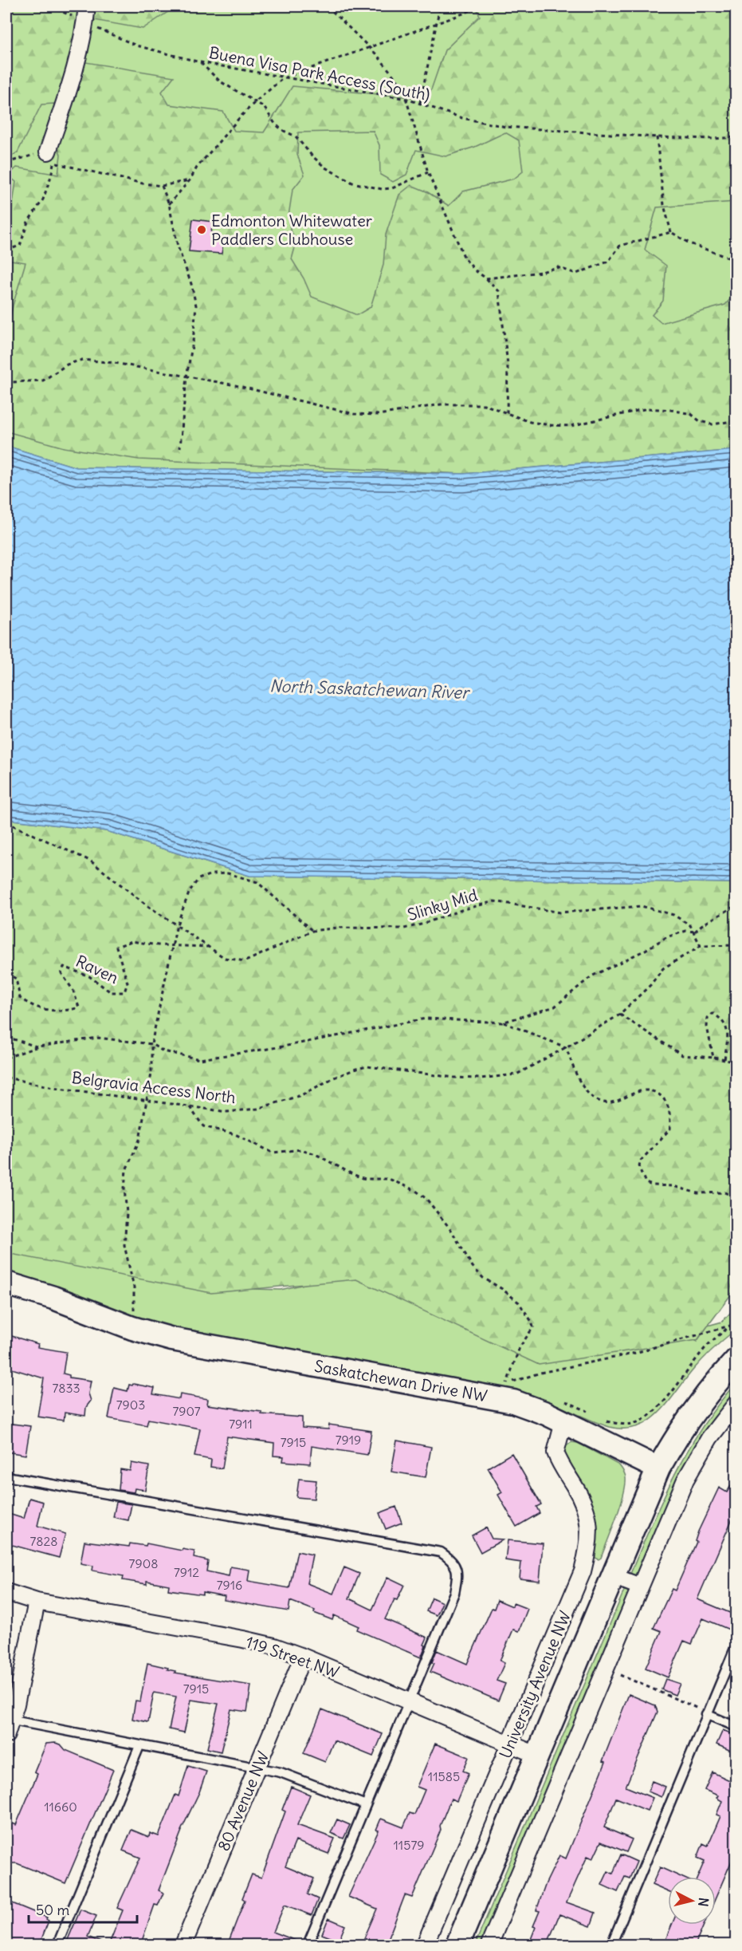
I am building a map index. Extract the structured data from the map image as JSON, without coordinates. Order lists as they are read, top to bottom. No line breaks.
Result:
{"streets":{"street":["Saskatchewan Drive NW","119 Street NW","University Avenue NW","80 Avenue NW"],"path":["Buena Visa Park Access (South)","Slinky Mid","Raven","Belgravia Access North"]},"crossings":[["Saskatchewan Drive NW","University Avenue NW"],["119 Street NW","University Avenue NW"],["119 Street NW","80 Avenue NW"]],"water":["North Saskatchewan River"],"places":["Edmonton Whitewater Paddlers Clubhouse"],"house_numbers":["7833","7903","7907","7911","7919","7915","7828","7908","7912","7916","7915","11585","11660","11579"],"scale_bar":"50 m","north":"right"}
